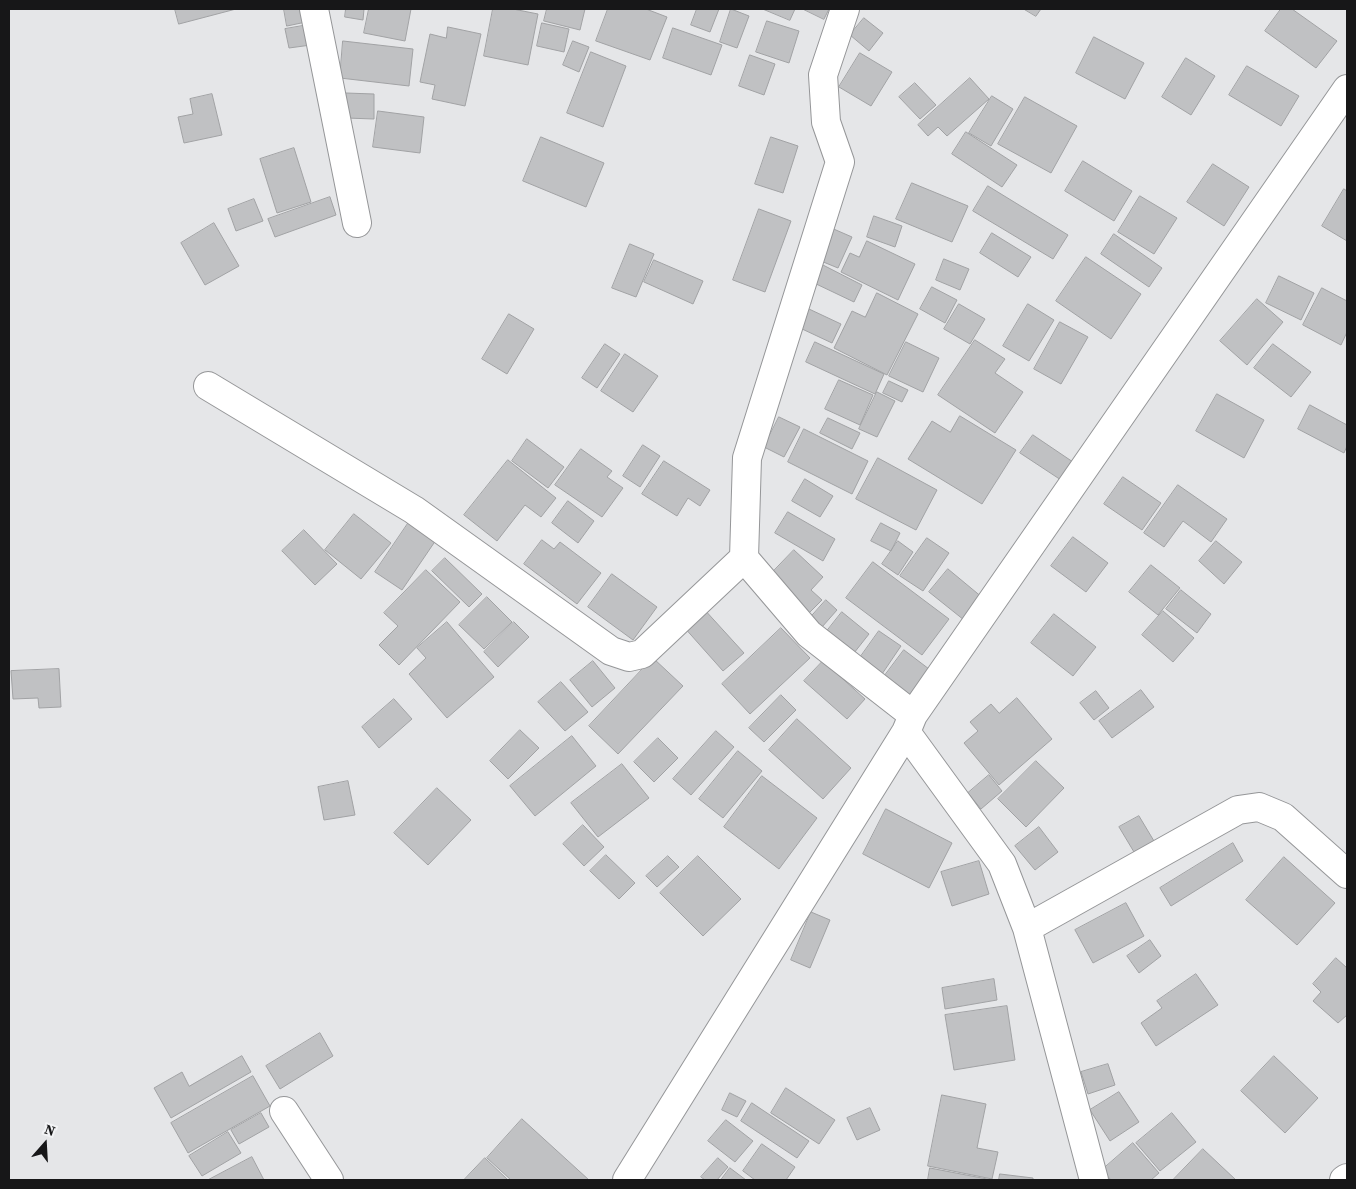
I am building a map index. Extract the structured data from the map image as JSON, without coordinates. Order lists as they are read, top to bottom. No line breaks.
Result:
{"north":"top"}
